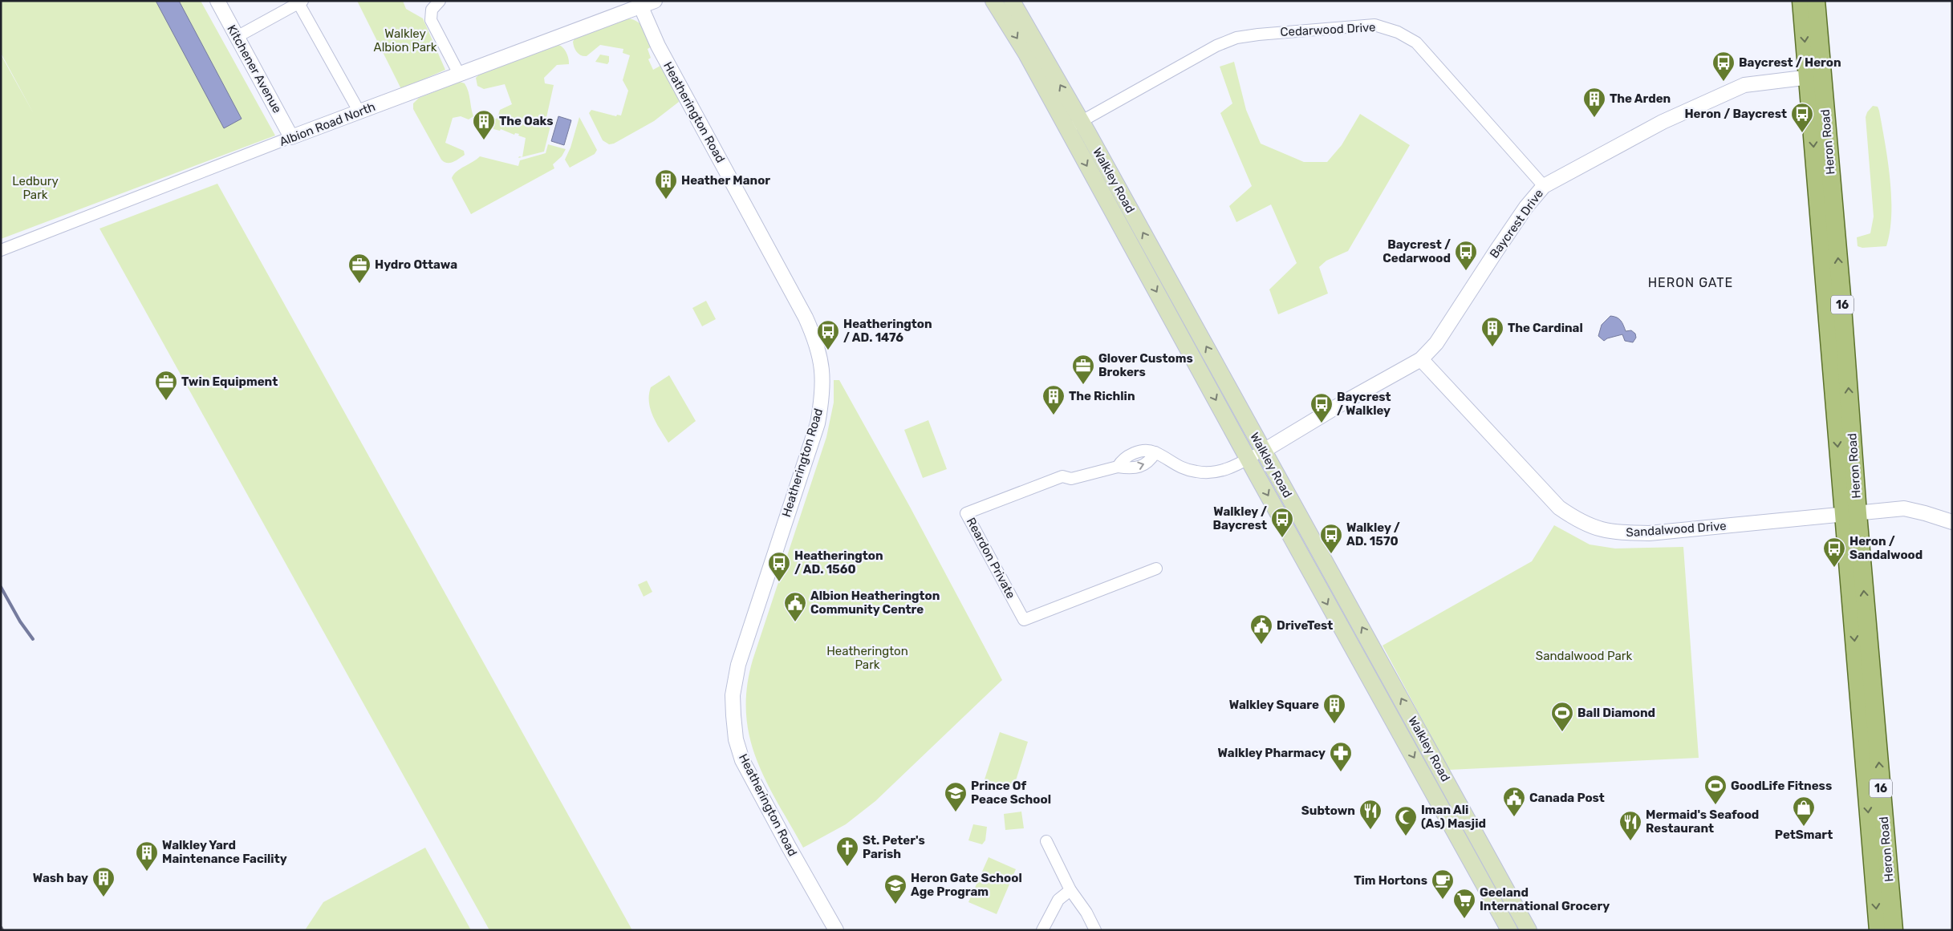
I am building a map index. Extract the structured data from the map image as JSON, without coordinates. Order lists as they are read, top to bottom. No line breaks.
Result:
{"streets":{"main road":["Heron Road","Walkley Road","16"],"street":["Cedarwood Drive","Kitchener Avenue","Heatherington Road","Albion Road North","Baycrest Drive","Sandalwood Drive","Reardon Private"]},"crossings":[["Cedarwood Drive","Walkley Road"],["Cedarwood Drive","Baycrest Drive"],["Kitchener Avenue","Albion Road North"],["Heatherington Road","Albion Road North"],["Heron Road","Baycrest Drive"],["Heron Road","Sandalwood Drive"],["Walkley Road","Baycrest Drive"],["Walkley Road","Reardon Private"],["Baycrest Drive","Sandalwood Drive"],["Baycrest Drive","Reardon Private"]],"districts":["HERON GATE"],"parks":["Walkley Albion Park","Ledbury Park","Heatherington Park","Sandalwood Park"],"places":{"bus stop":["Baycrest / Heron","Heron / Baycrest","Baycrest / Cedarwood","Heatherington / AD. 1476","Baycrest / Walkley","Walkley / Baycrest","Walkley / AD. 1570","Heron / Sandalwood","Heatherington / AD. 1560"],"building":["The Arden","The Oaks","Heather Manor","The Cardinal","The Richlin","Walkley Square","Walkley Yard Maintenance Facility","Wash bay"],"office":["Hydro Ottawa","Glover Customs Brokers","Twin Equipment"],"public building":["Albion Heatherington Community Centre","DriveTest","Canada Post"],"sports":["Ball Diamond","GoodLife Fitness"],"pharmacy":["Walkley Pharmacy"],"school or university":["Prince Of Peace School","Heron Gate School Age Program"],"shop":["PetSmart"],"restaurant":["Subtown","Mermaid's Seafood Restaurant"],"mosque":["Iman Ali (As) Masjid"],"church":["St. Peter's Parish"],"cafe":["Tim Hortons"],"supermarket":["Geeland International Grocery"]}}
